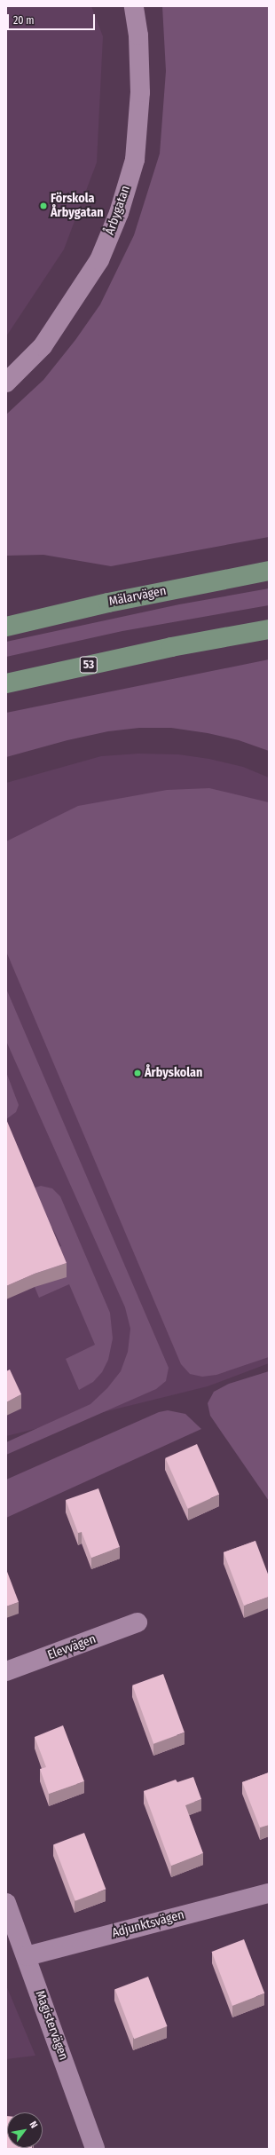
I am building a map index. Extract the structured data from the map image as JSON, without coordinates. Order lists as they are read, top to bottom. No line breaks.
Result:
{"streets":{"main road":["Mälarvägen","53"],"street":["Årbygatan","Elevvägen","Adjunktsvägen","Magistervägen"]},"crossings":[["Adjunktsvägen","Magistervägen"]],"places":["Förskola Årbygatan","Årbyskolan"],"scale_bar":"20 m","north":"top right"}
